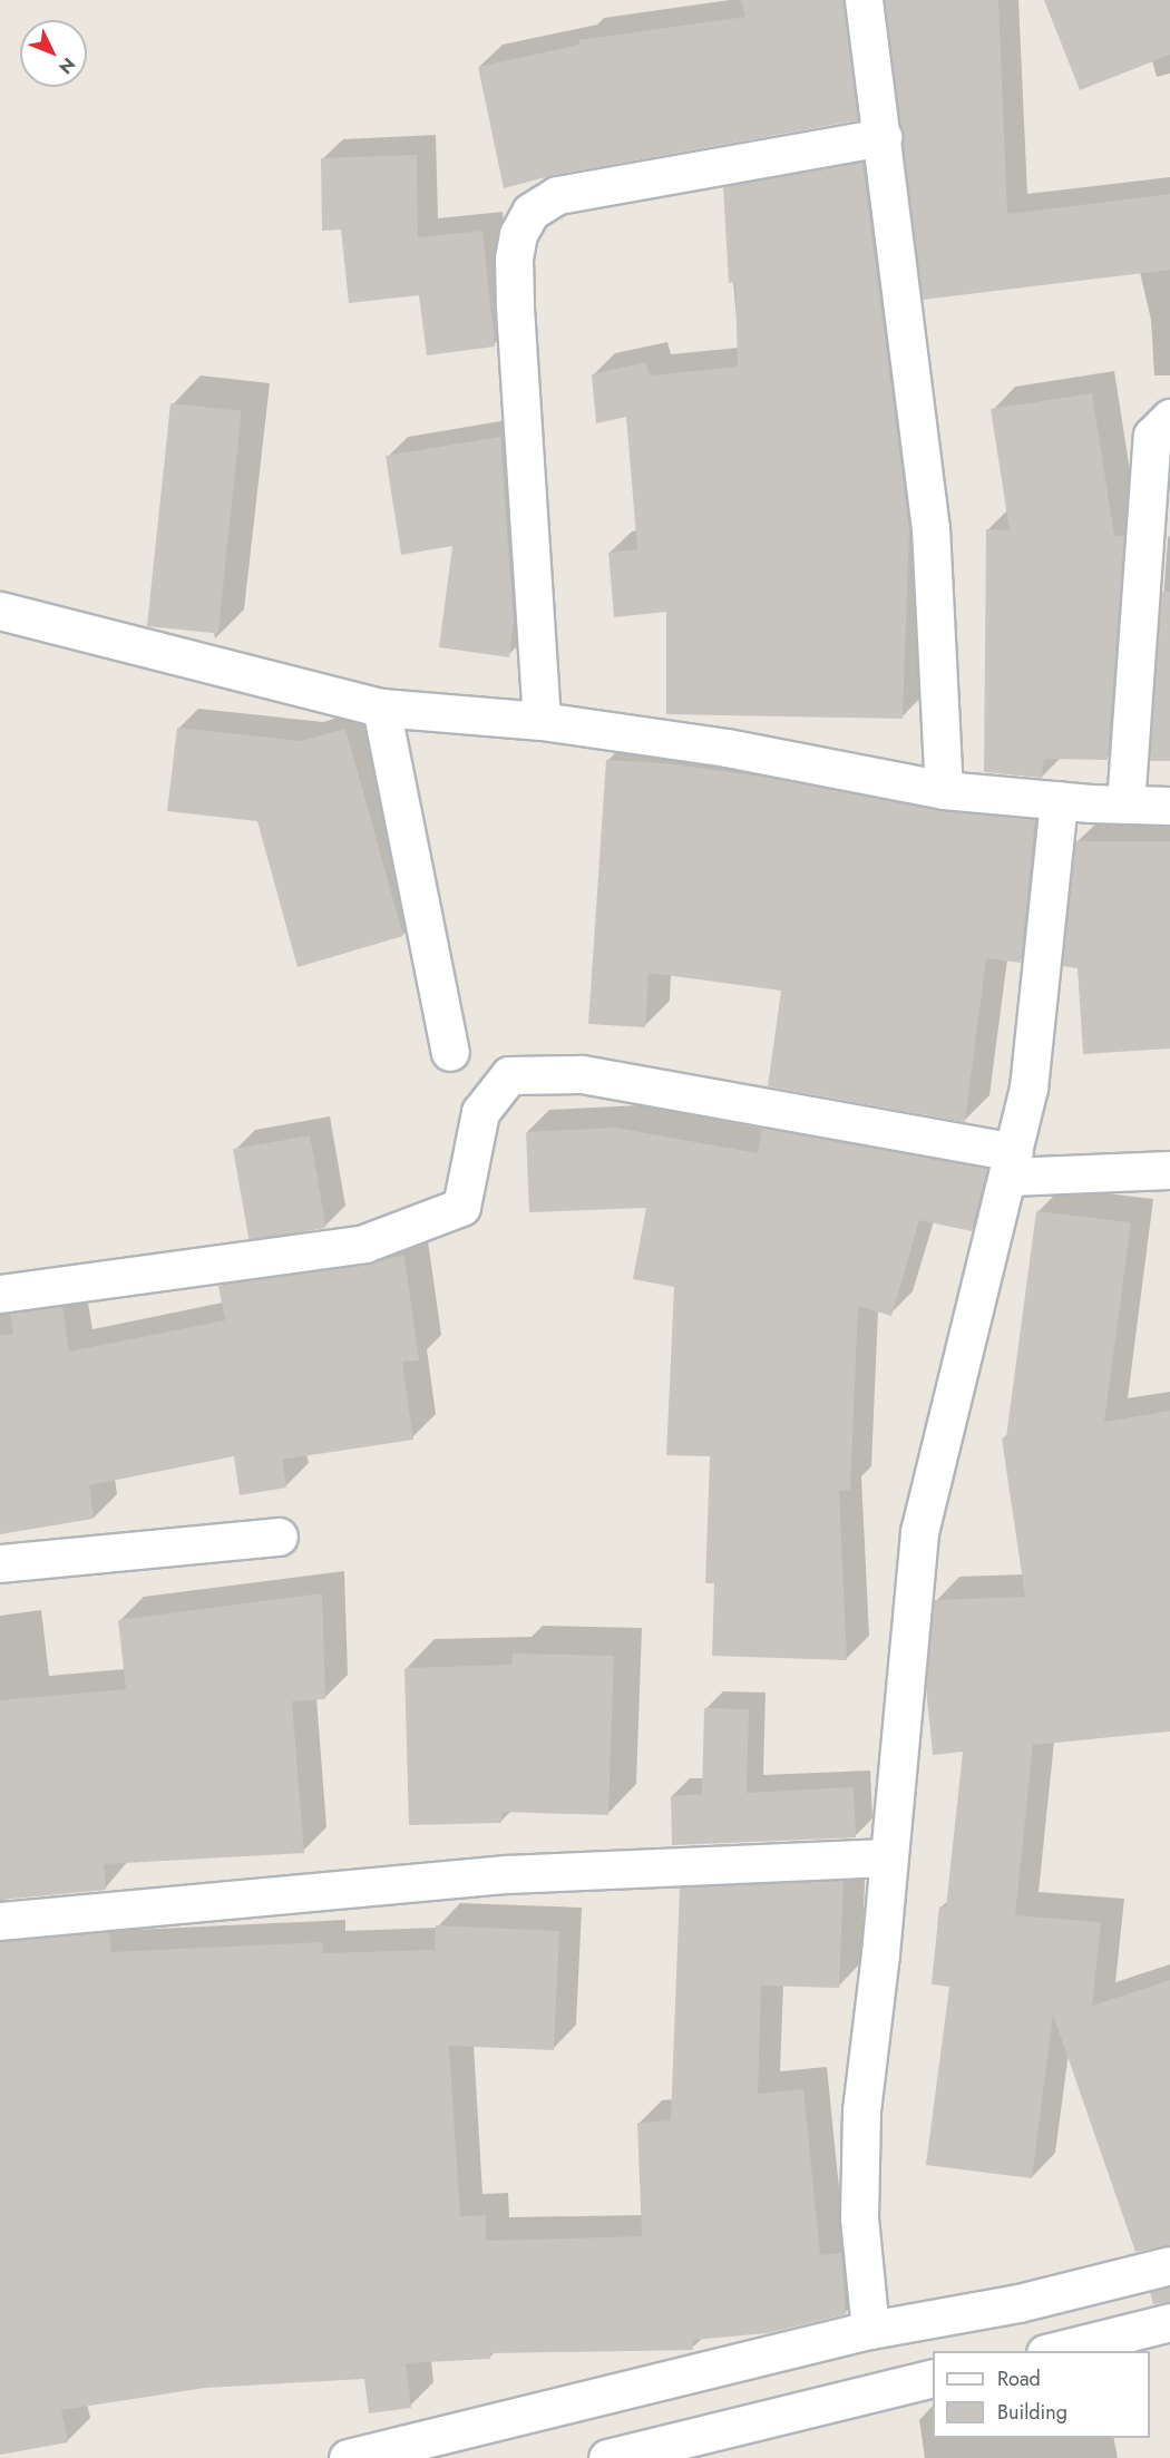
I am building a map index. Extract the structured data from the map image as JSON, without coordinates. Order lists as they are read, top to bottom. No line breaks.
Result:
{"legend":["Road","Building"],"north":"bottom right"}
